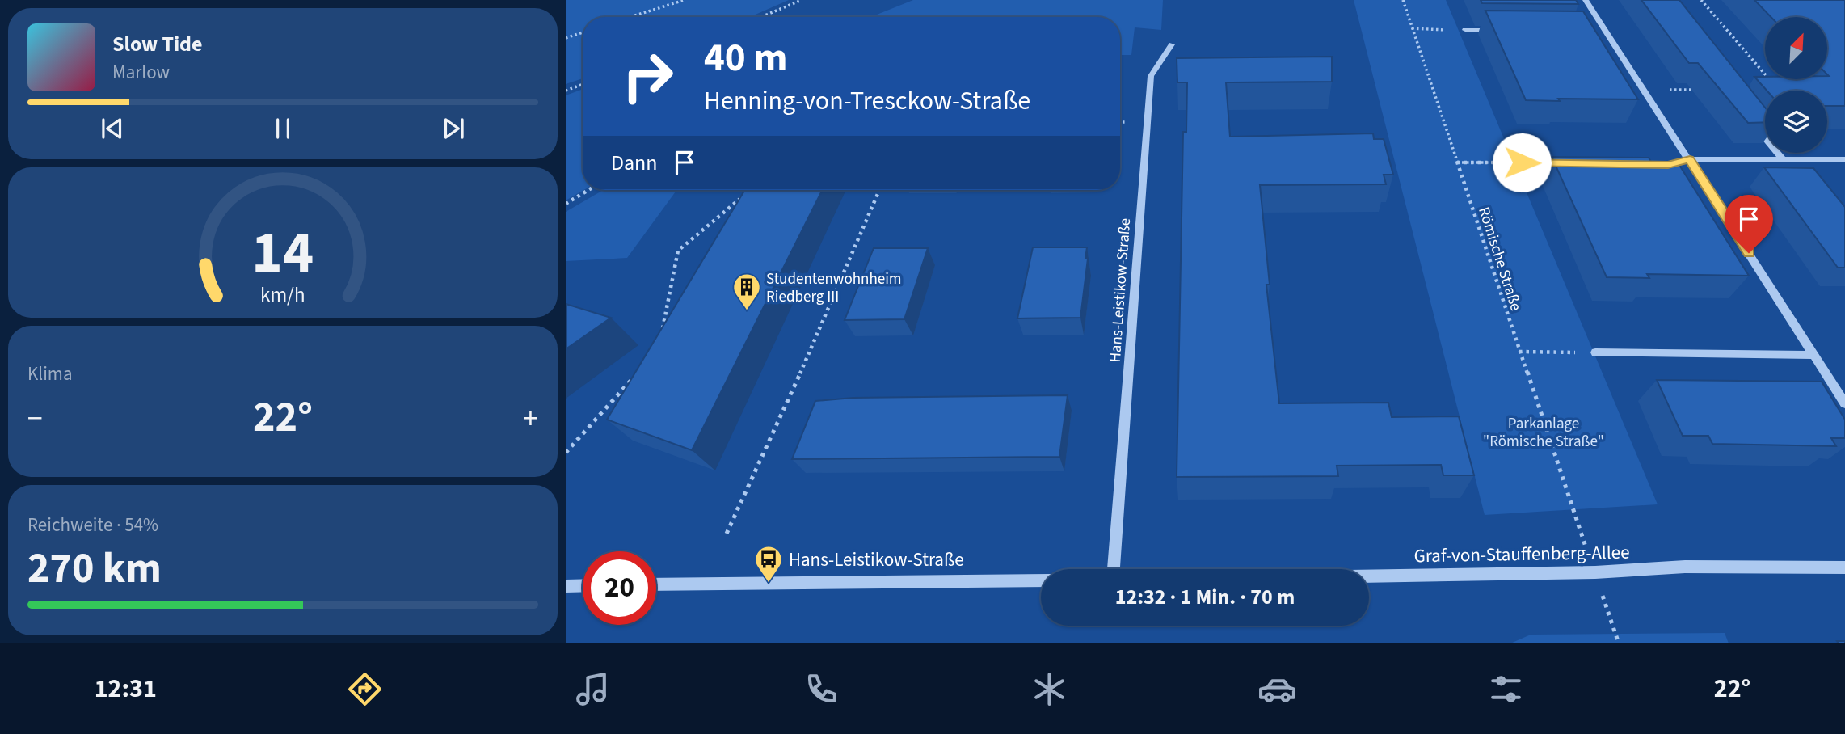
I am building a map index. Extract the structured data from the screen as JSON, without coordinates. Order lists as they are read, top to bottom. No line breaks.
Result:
{"streets":{"street":["Hans-Leistikow-Straße","Graf-von-Stauffenberg-Allee"],"path":["Römische Straße"]},"parks":["Parkanlage \"Römische Straße\""],"places":{"building":["Studentenwohnheim Riedberg III"],"bus stop":["Hans-Leistikow-Straße"]},"north":"top right","page":{"turn":["40 m","Henning-von-Tresckow-Straße"],"song":["Slow Tide","Marlow"],"then":"Dann","tile":["Klima",["Reichweite · 54%","270 km"]],"heat":["−","22°","+"],"limit":"20","trip":"12:32 · 1 Min. · 70 m","tabs":["12:31","22°"],"gauge":["14","km/h"]}}
